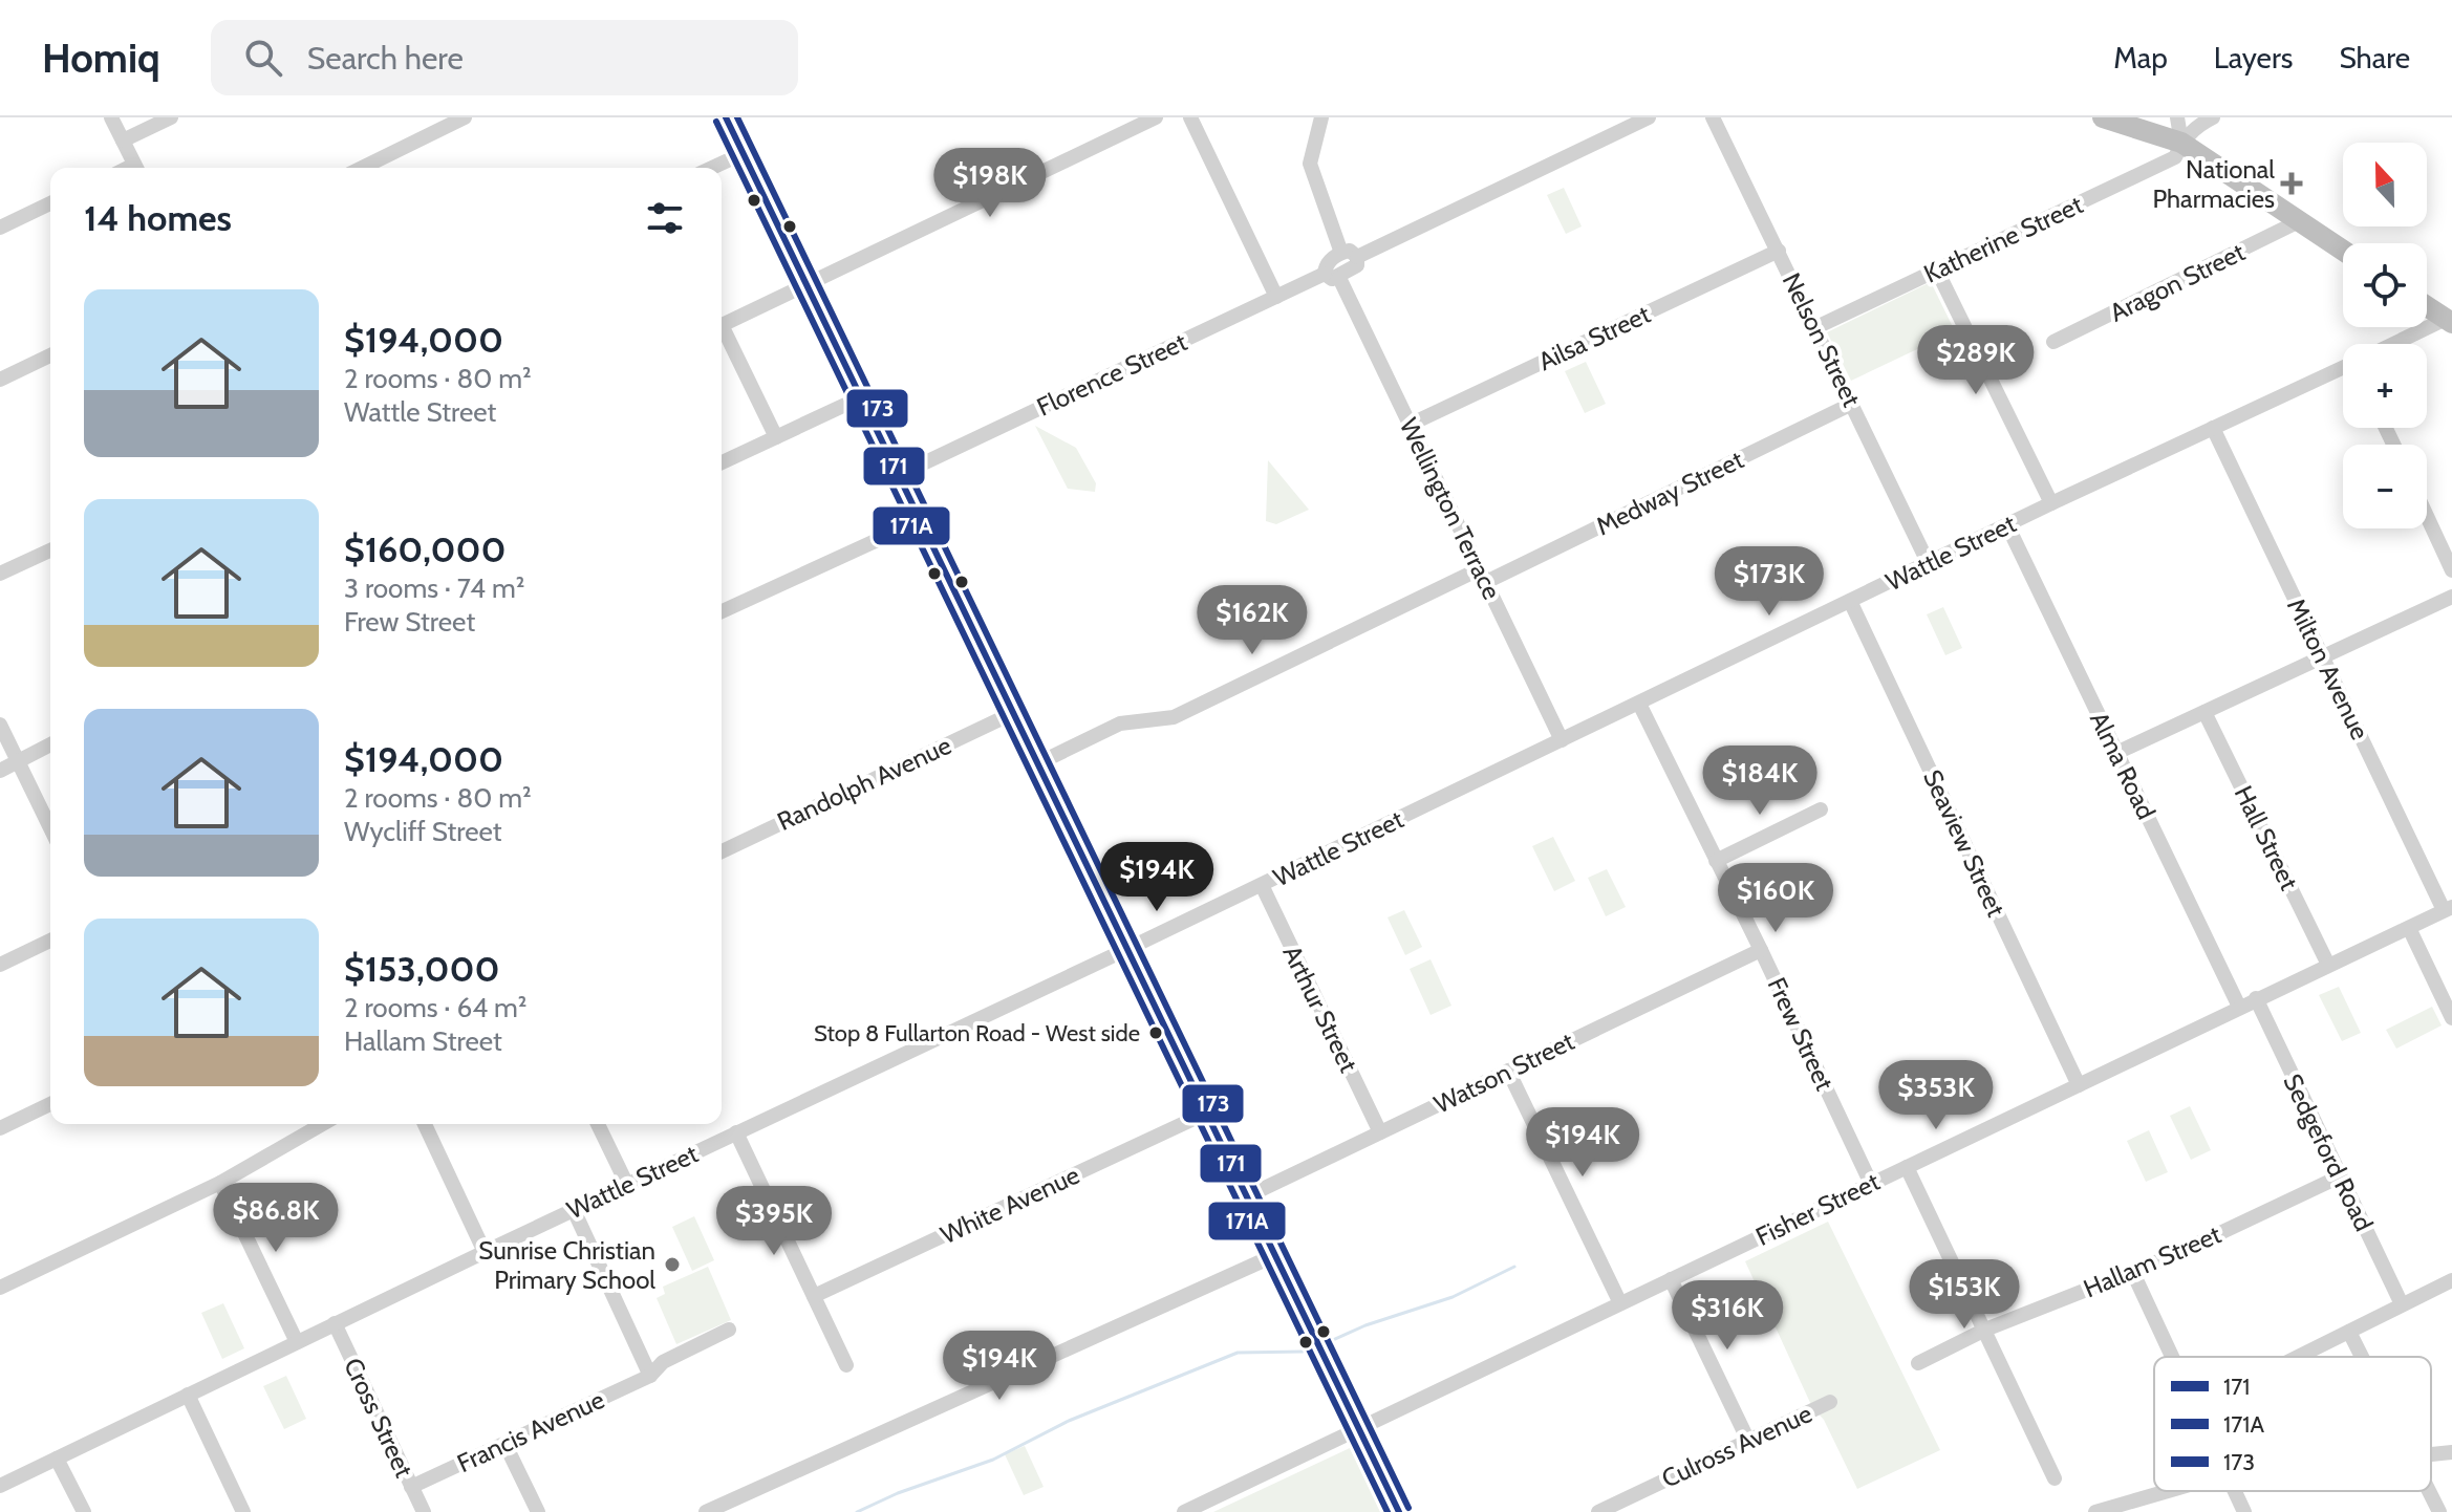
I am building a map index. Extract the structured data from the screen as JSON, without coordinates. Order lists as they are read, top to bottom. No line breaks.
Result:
{"streets":{"street":["Katherine Street","Aragon Street","Ailsa Street","Nelson Street","Florence Street","Medway Street","Wellington Terrace","Wattle Street","Milton Avenue","Alma Road","Randolph Avenue","Hall Street","Seaview Street","Arthur Street","Frew Street","Watson Street","Sedgeford Road","White Avenue","Fisher Street","Hallam Street","Cross Street","Francis Avenue","Culross Avenue"]},"crossings":[["Katherine Street","Nelson Street"],["Ailsa Street","Nelson Street"],["Ailsa Street","Wellington Terrace"],["Nelson Street","Medway Street"],["Nelson Street","Wattle Street"],["Florence Street","Wellington Terrace"],["Medway Street","Wellington Terrace"],["Wellington Terrace","Wattle Street"],["Wattle Street","Milton Avenue"],["Wattle Street","Alma Road"],["Wattle Street","Seaview Street"],["Wattle Street","Arthur Street"],["Wattle Street","Frew Street"],["Wattle Street","Cross Street"],["Milton Avenue","Fisher Street"],["Alma Road","Fisher Street"],["Hall Street","Fisher Street"],["Seaview Street","Fisher Street"],["Arthur Street","Watson Street"],["Frew Street","Watson Street"],["Frew Street","Fisher Street"],["Sedgeford Road","Fisher Street"],["Sedgeford Road","Hallam Street"],["Cross Street","Francis Avenue"]],"places":{"health":["National Pharmacies"],"other":["Stop 8 Fullarton Road - West side","Sunrise Christian Primary School"]},"lines":["transit line 171","transit line 173","transit line 171A"],"legend":["171","171A","173"],"north":"top","page":{"header":"Homiq","search":"Search here","nav":["Map","Layers","Share"],"map_buttons":["+","−"],"price":["$198K","$289K","$173K","$162K","$184K","$194K","$160K","$353K","$194K","$86.8K","$395K","$153K","$316K","$194K"],"heading":"14 homes","list":[{"name":"$194,000","note":"2 rooms · 80 m² · Wattle Street"},{"name":"$160,000","note":"3 rooms · 74 m² · Frew Street"},{"name":"$194,000","note":"2 rooms · 80 m² · Wycliff Street"},{"name":"$153,000","note":"2 rooms · 64 m² · Hallam Street"}]}}
